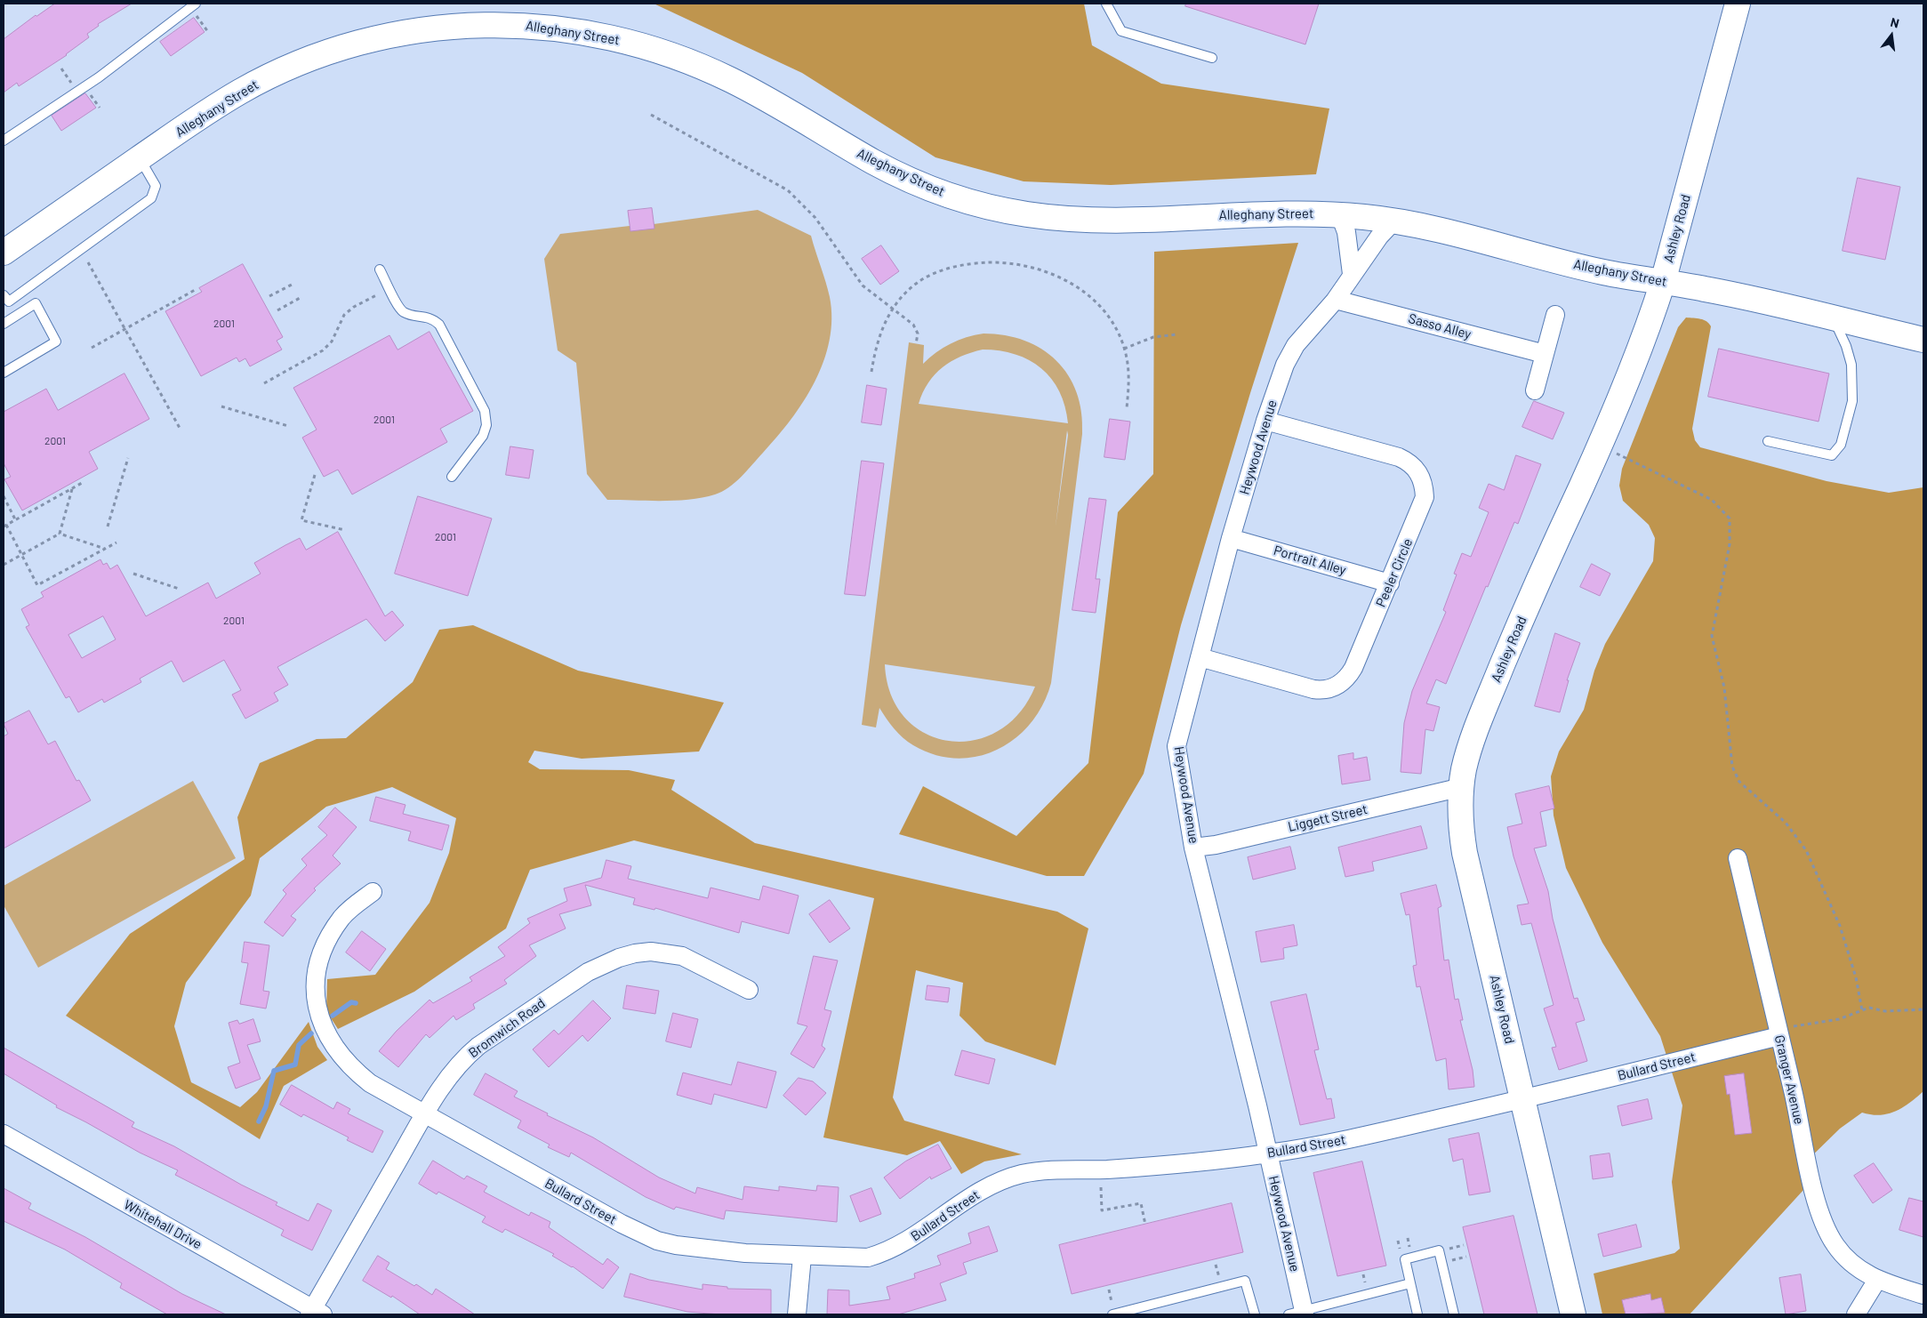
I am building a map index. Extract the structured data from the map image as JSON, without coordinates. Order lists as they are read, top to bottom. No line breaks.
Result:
{"streets":{"street":["Alleghany Street","Ashley Road","Sasso Alley","Heywood Avenue","Portrait Alley","Peeler Circle","Liggett Street","Bromwich Road","Bullard Street","Granger Avenue","Whitehall Drive"]},"crossings":[["Alleghany Street","Ashley Road"],["Alleghany Street","Heywood Avenue"],["Ashley Road","Liggett Street"],["Ashley Road","Bullard Street"],["Sasso Alley","Heywood Avenue"],["Heywood Avenue","Portrait Alley"],["Heywood Avenue","Peeler Circle"],["Heywood Avenue","Liggett Street"],["Heywood Avenue","Bullard Street"],["Portrait Alley","Peeler Circle"],["Bromwich Road","Bullard Street"],["Bromwich Road","Whitehall Drive"],["Bullard Street","Granger Avenue"]],"house_numbers":["2001","2001","2001","2001","2001"],"north":"top"}
